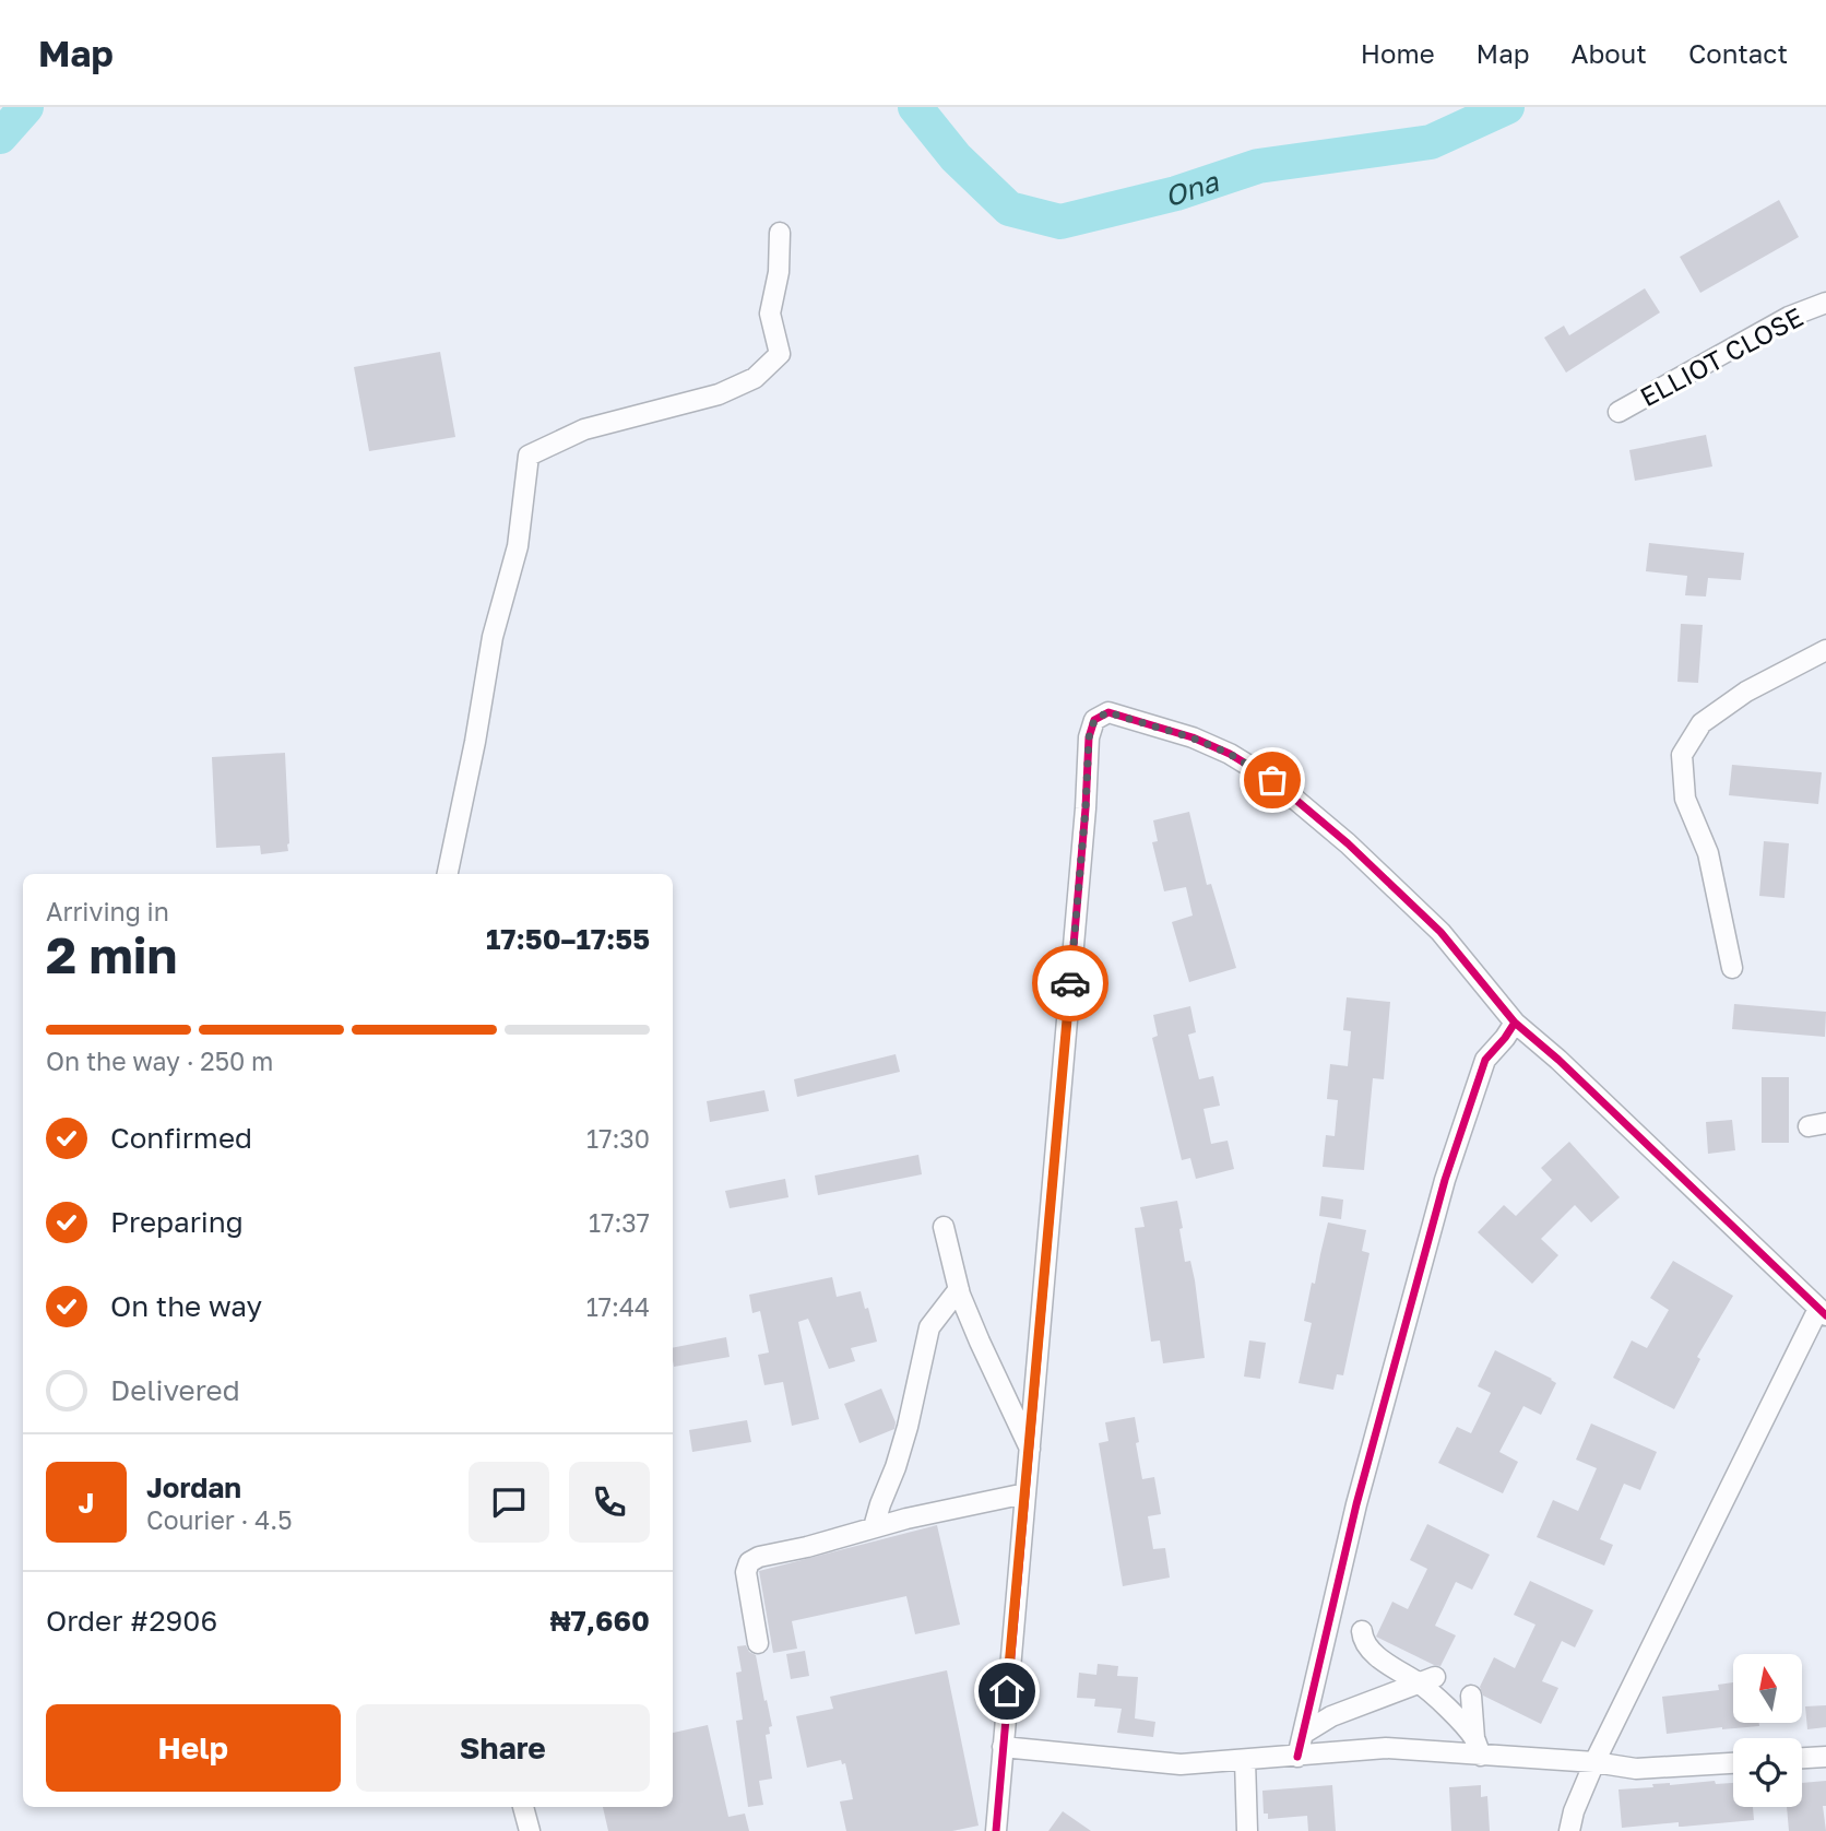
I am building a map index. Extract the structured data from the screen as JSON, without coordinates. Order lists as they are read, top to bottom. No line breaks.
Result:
{"streets":{"street":["ELLIOT CLOSE"]},"water":["Ona"],"north":"top","page":{"header":"Map","nav":["Home","Map","About","Contact"],"heading":["2 min","Arriving in","17:50–17:55"],"panel":["Jordan","Courier · 4.5","Order #2906","₦7,660"],"bar":"On the way · 250 m","list":[["Confirmed","17:30"],["Preparing","17:37"],["On the way","17:44"],"Delivered"],"round":"J","buttons":["Help","Share"]}}
